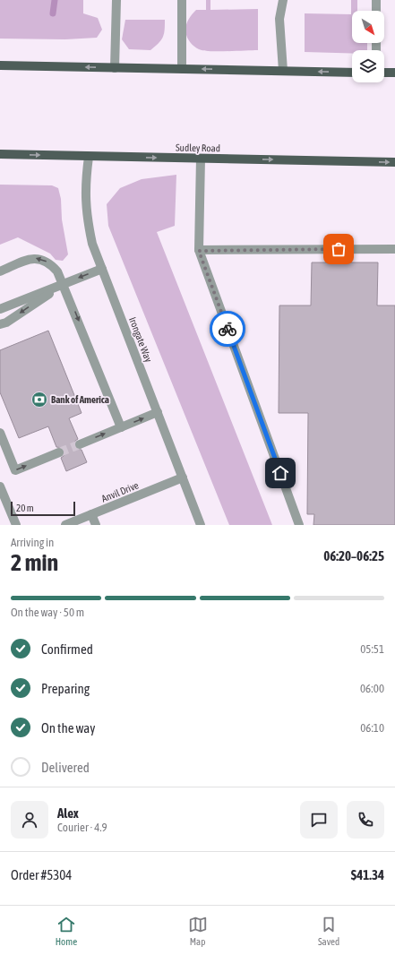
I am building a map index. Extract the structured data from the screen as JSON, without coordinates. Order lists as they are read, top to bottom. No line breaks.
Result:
{"streets":{"main road":["Sudley Road"],"street":["Irongate Way","Anvil Drive"]},"crossings":[["Sudley Road","Irongate Way"],["Irongate Way","Anvil Drive"]],"one_way":["Sudley Road"],"places":{"bank":["Bank of America"]},"scale_bar":"20 m","north":"bottom right","page":{"scale":"20 m","heading":["2 min","Arriving in","06:20–06:25"],"panel":["Alex","Courier · 4.9","Order #5304","$41.34"],"bar":"On the way · 50 m","list":[["Confirmed","05:51"],["Preparing","06:00"],["On the way","06:10"],"Delivered"],"tabs":["Home","Map","Saved"]}}
